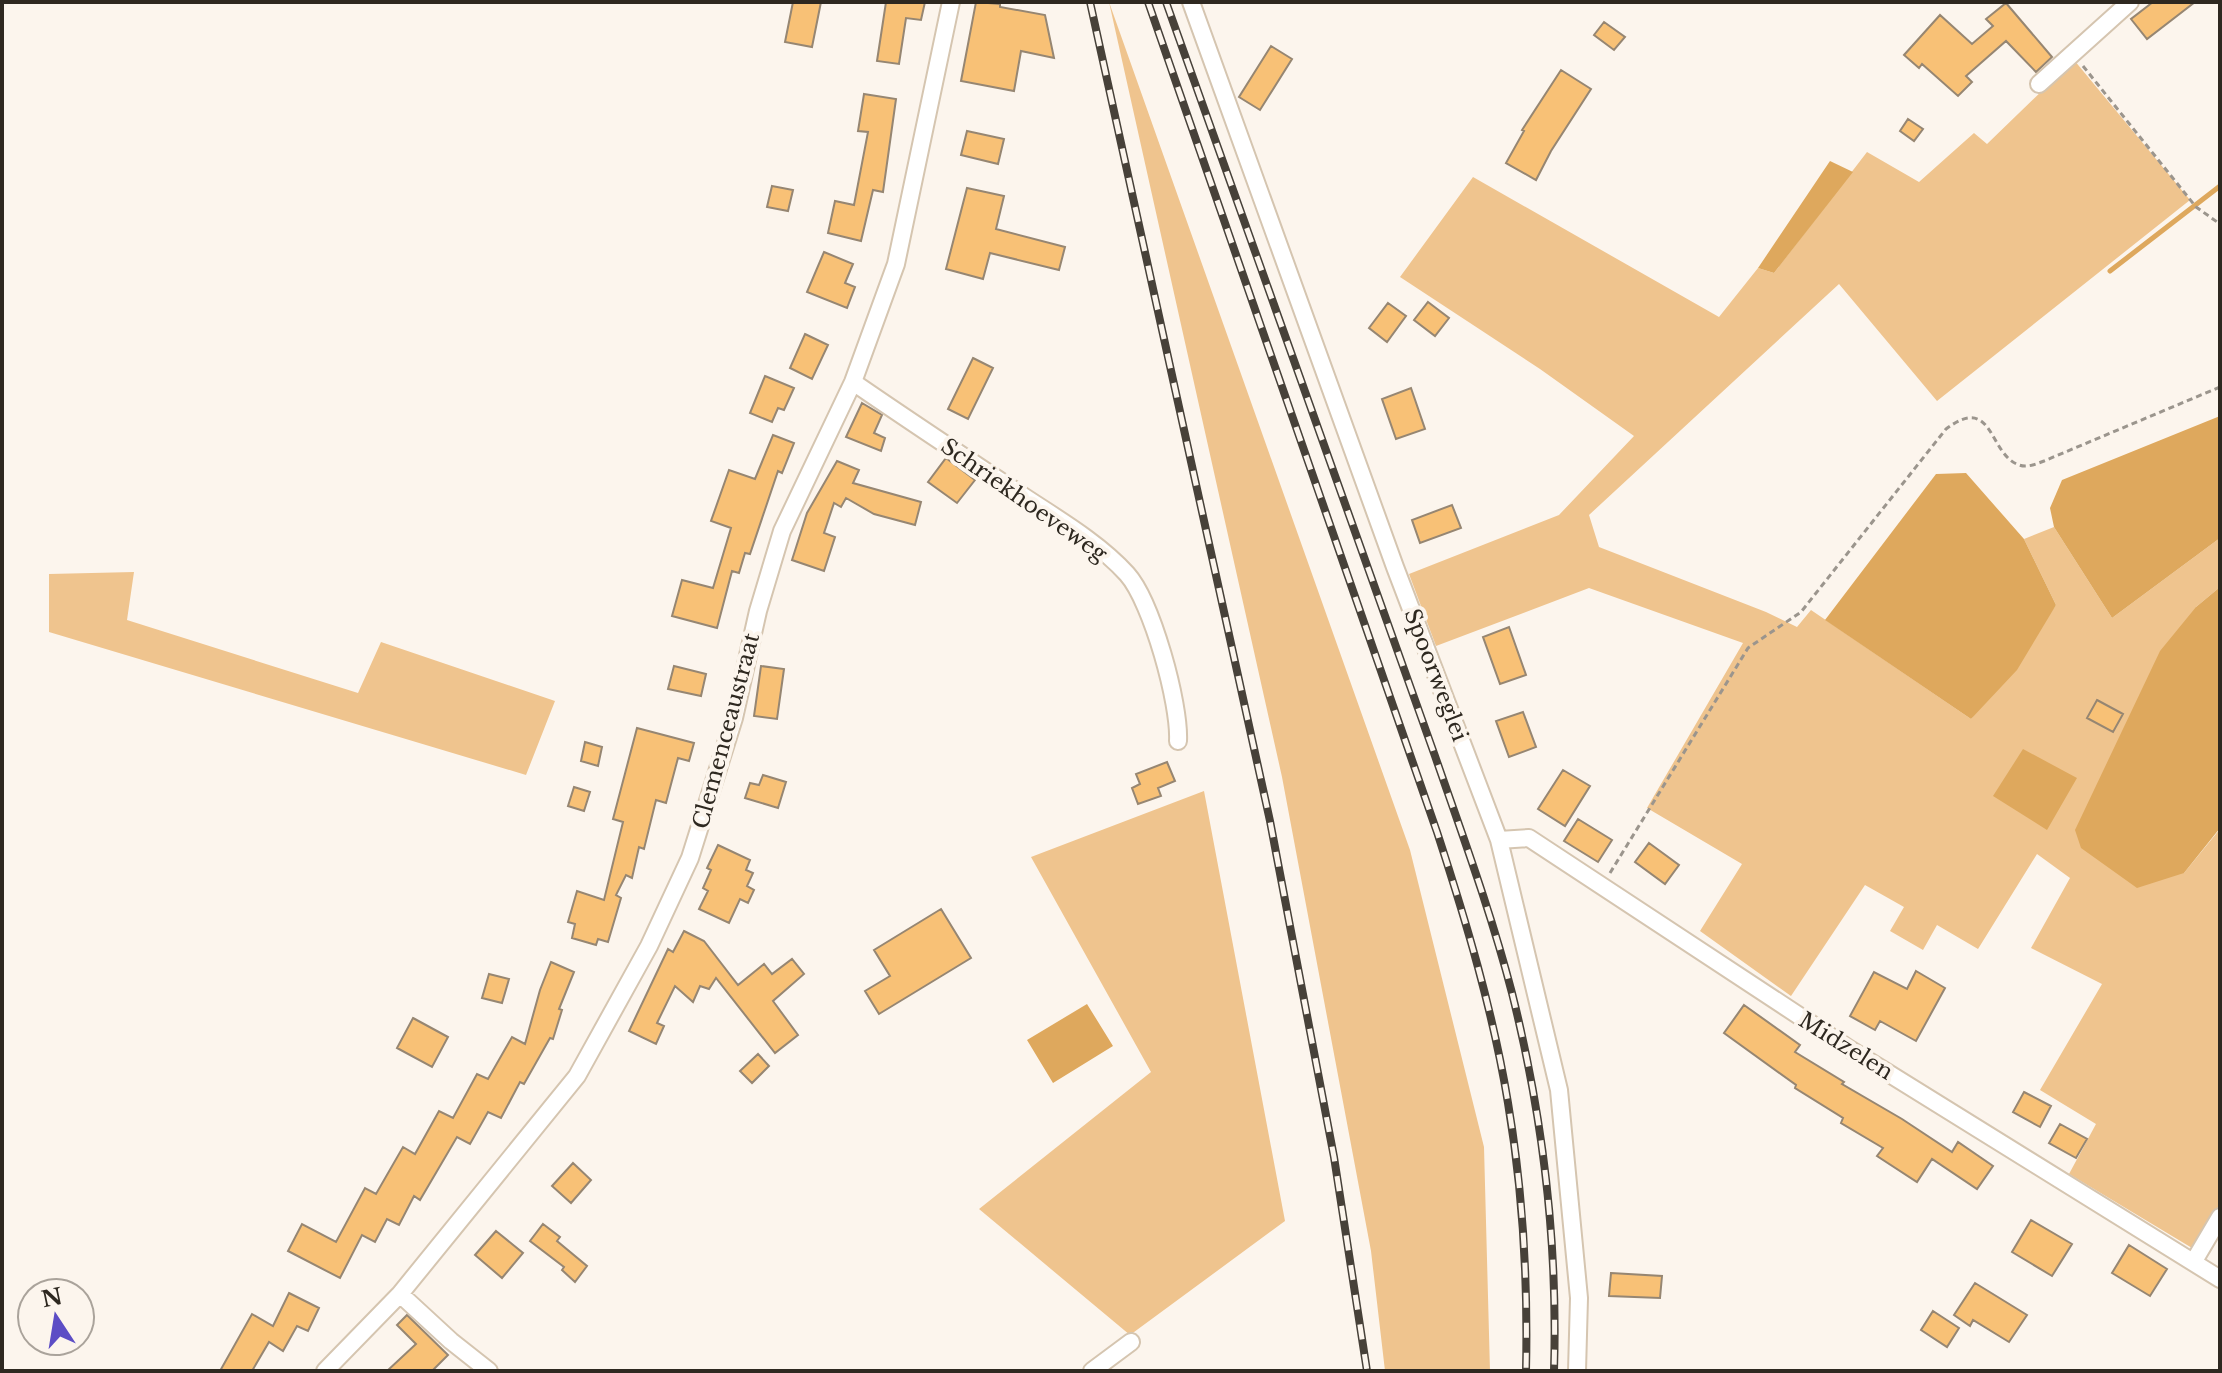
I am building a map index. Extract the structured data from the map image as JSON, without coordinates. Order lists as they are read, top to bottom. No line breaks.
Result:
{"streets":{"street":["Schriekhoeveweg","Spoorweglei","Clemenceaustraat","Midzelen"]},"crossings":[["Schriekhoeveweg","Clemenceaustraat"],["Spoorweglei","Midzelen"]],"north":"top"}
